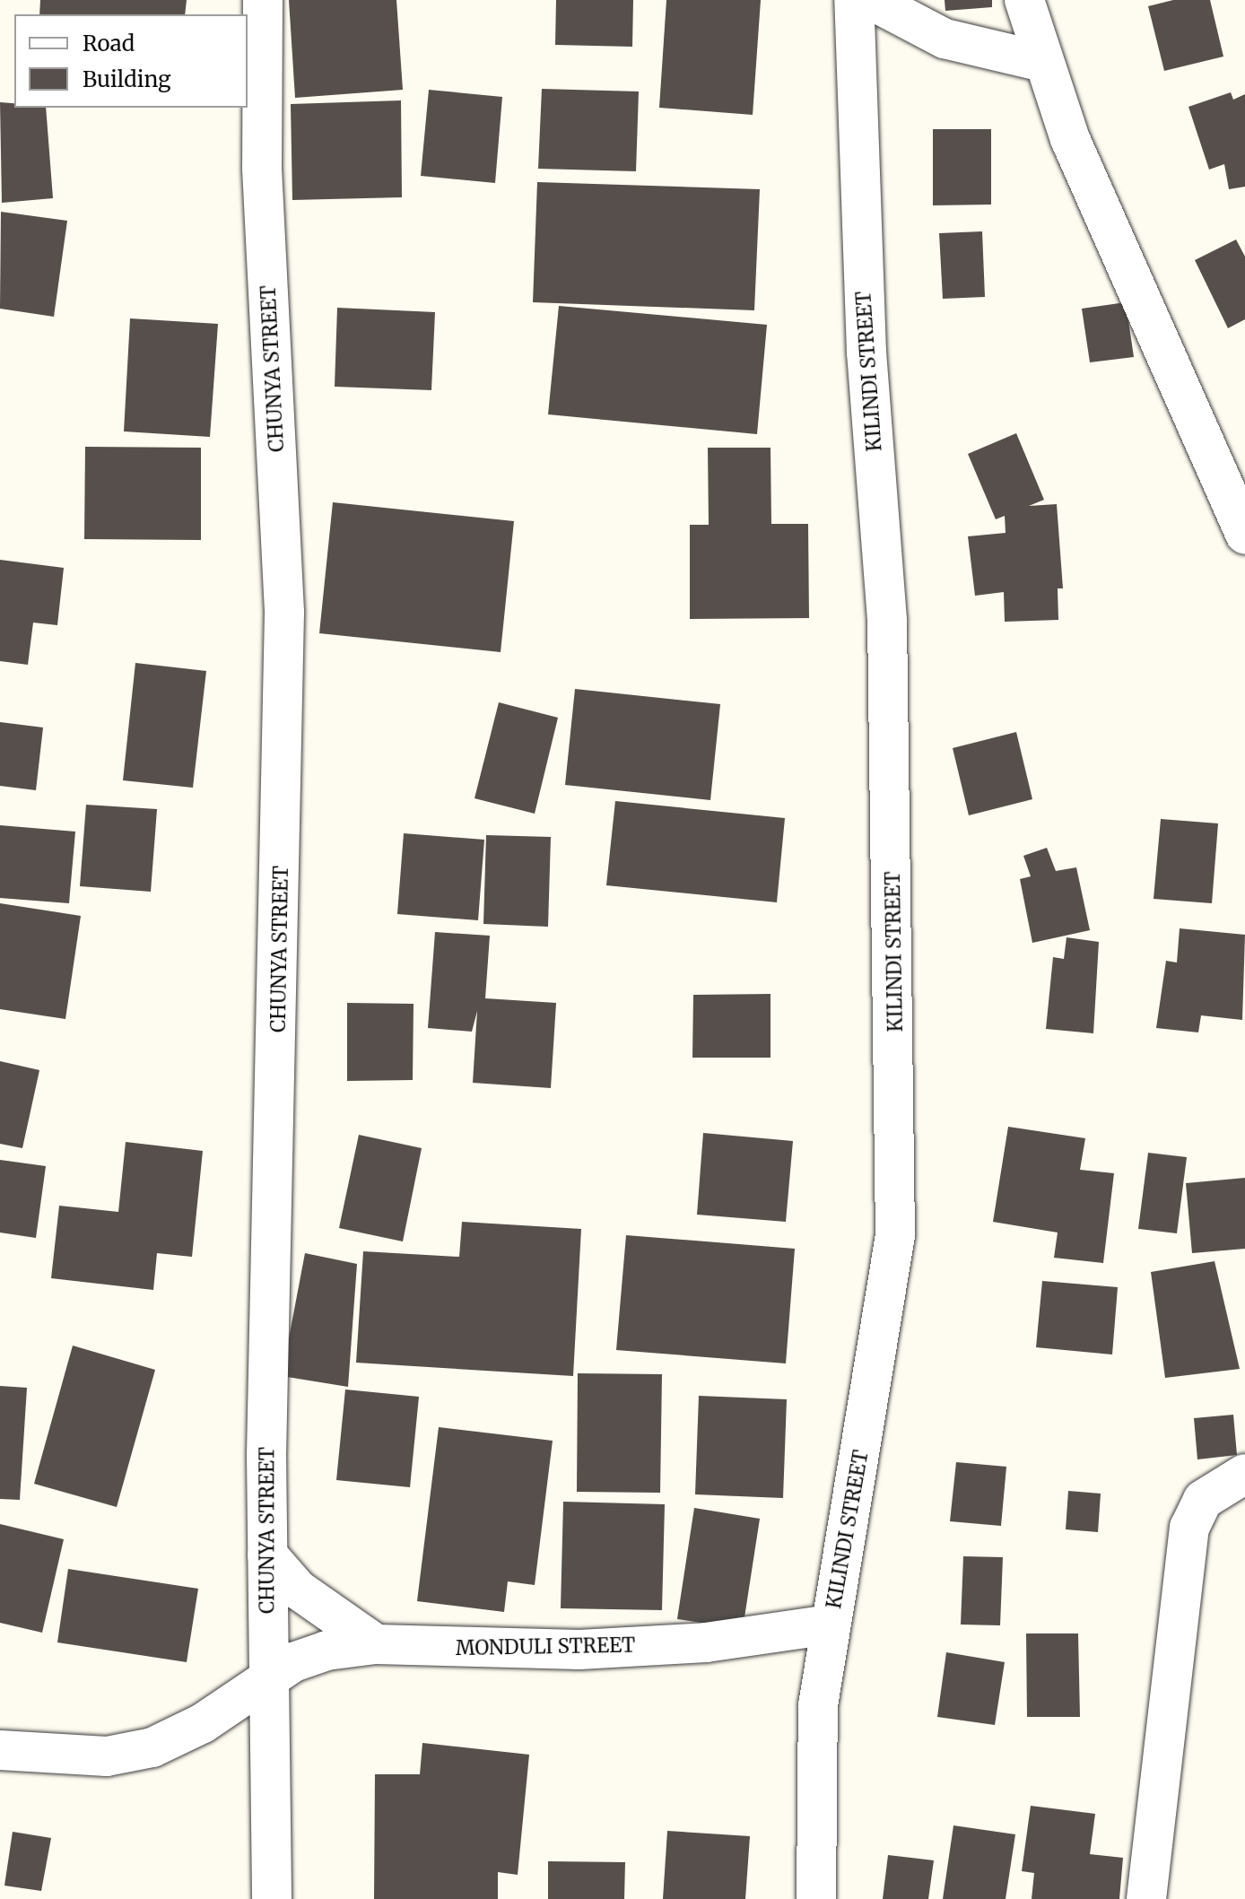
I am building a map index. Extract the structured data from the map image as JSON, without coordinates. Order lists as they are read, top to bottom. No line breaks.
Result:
{"streets":{"street":["CHUNYA STREET","KILINDI STREET","MONDULI STREET"]},"crossings":[["CHUNYA STREET","MONDULI STREET"],["KILINDI STREET","MONDULI STREET"]],"legend":["Road","Building"]}
